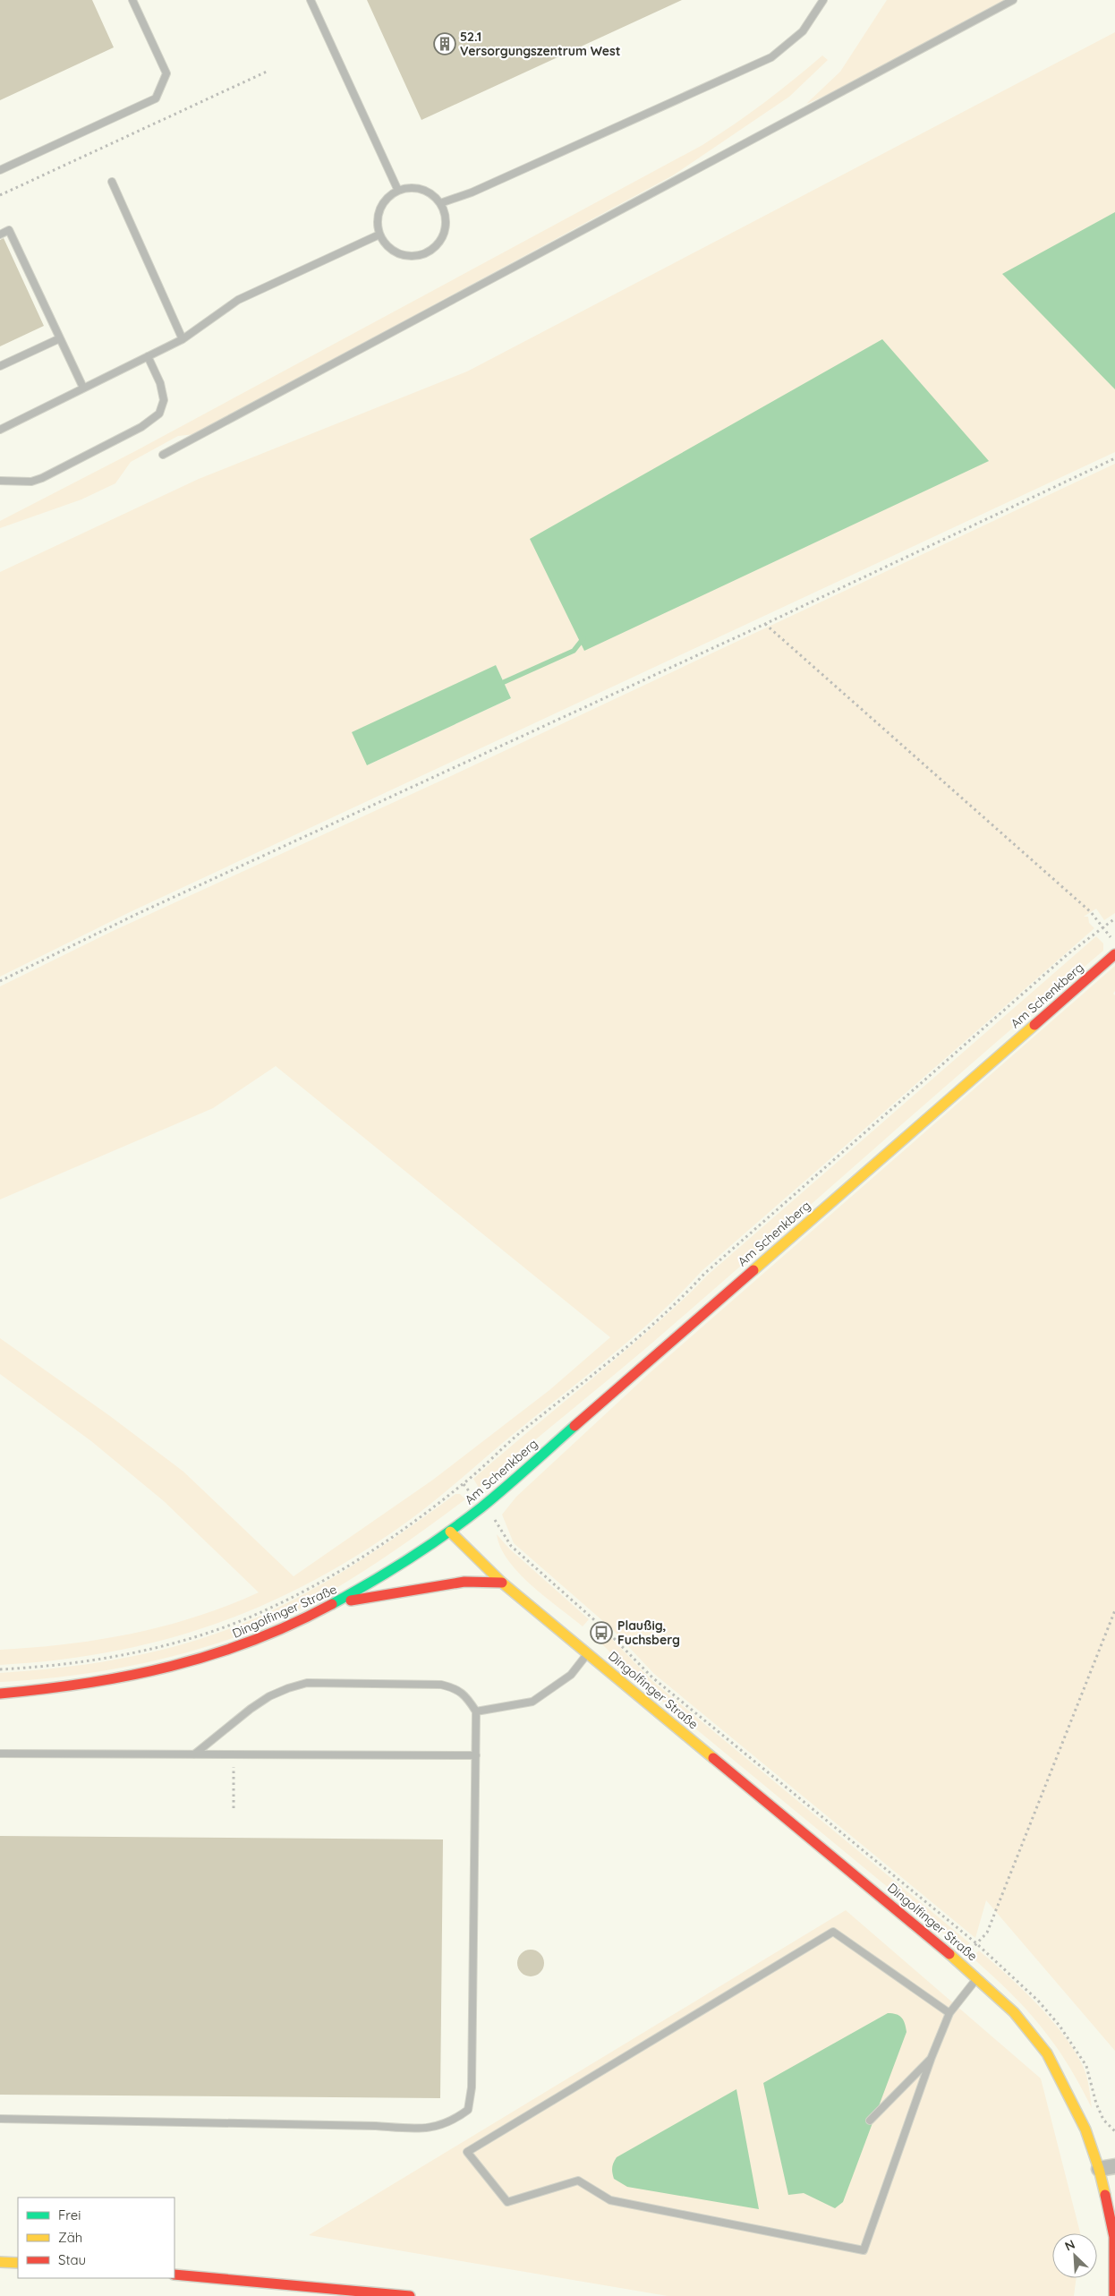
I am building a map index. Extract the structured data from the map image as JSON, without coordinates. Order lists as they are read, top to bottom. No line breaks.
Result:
{"streets":{"main road":["Am Schenkberg","Dingolfinger Straße"]},"crossings":[["Am Schenkberg","Dingolfinger Straße"]],"places":{"building":["52.1 Versorgungszentrum West"],"bus stop":["Plaußig, Fuchsberg"]},"legend":["Frei","Zäh","Stau"],"north":"top left"}
